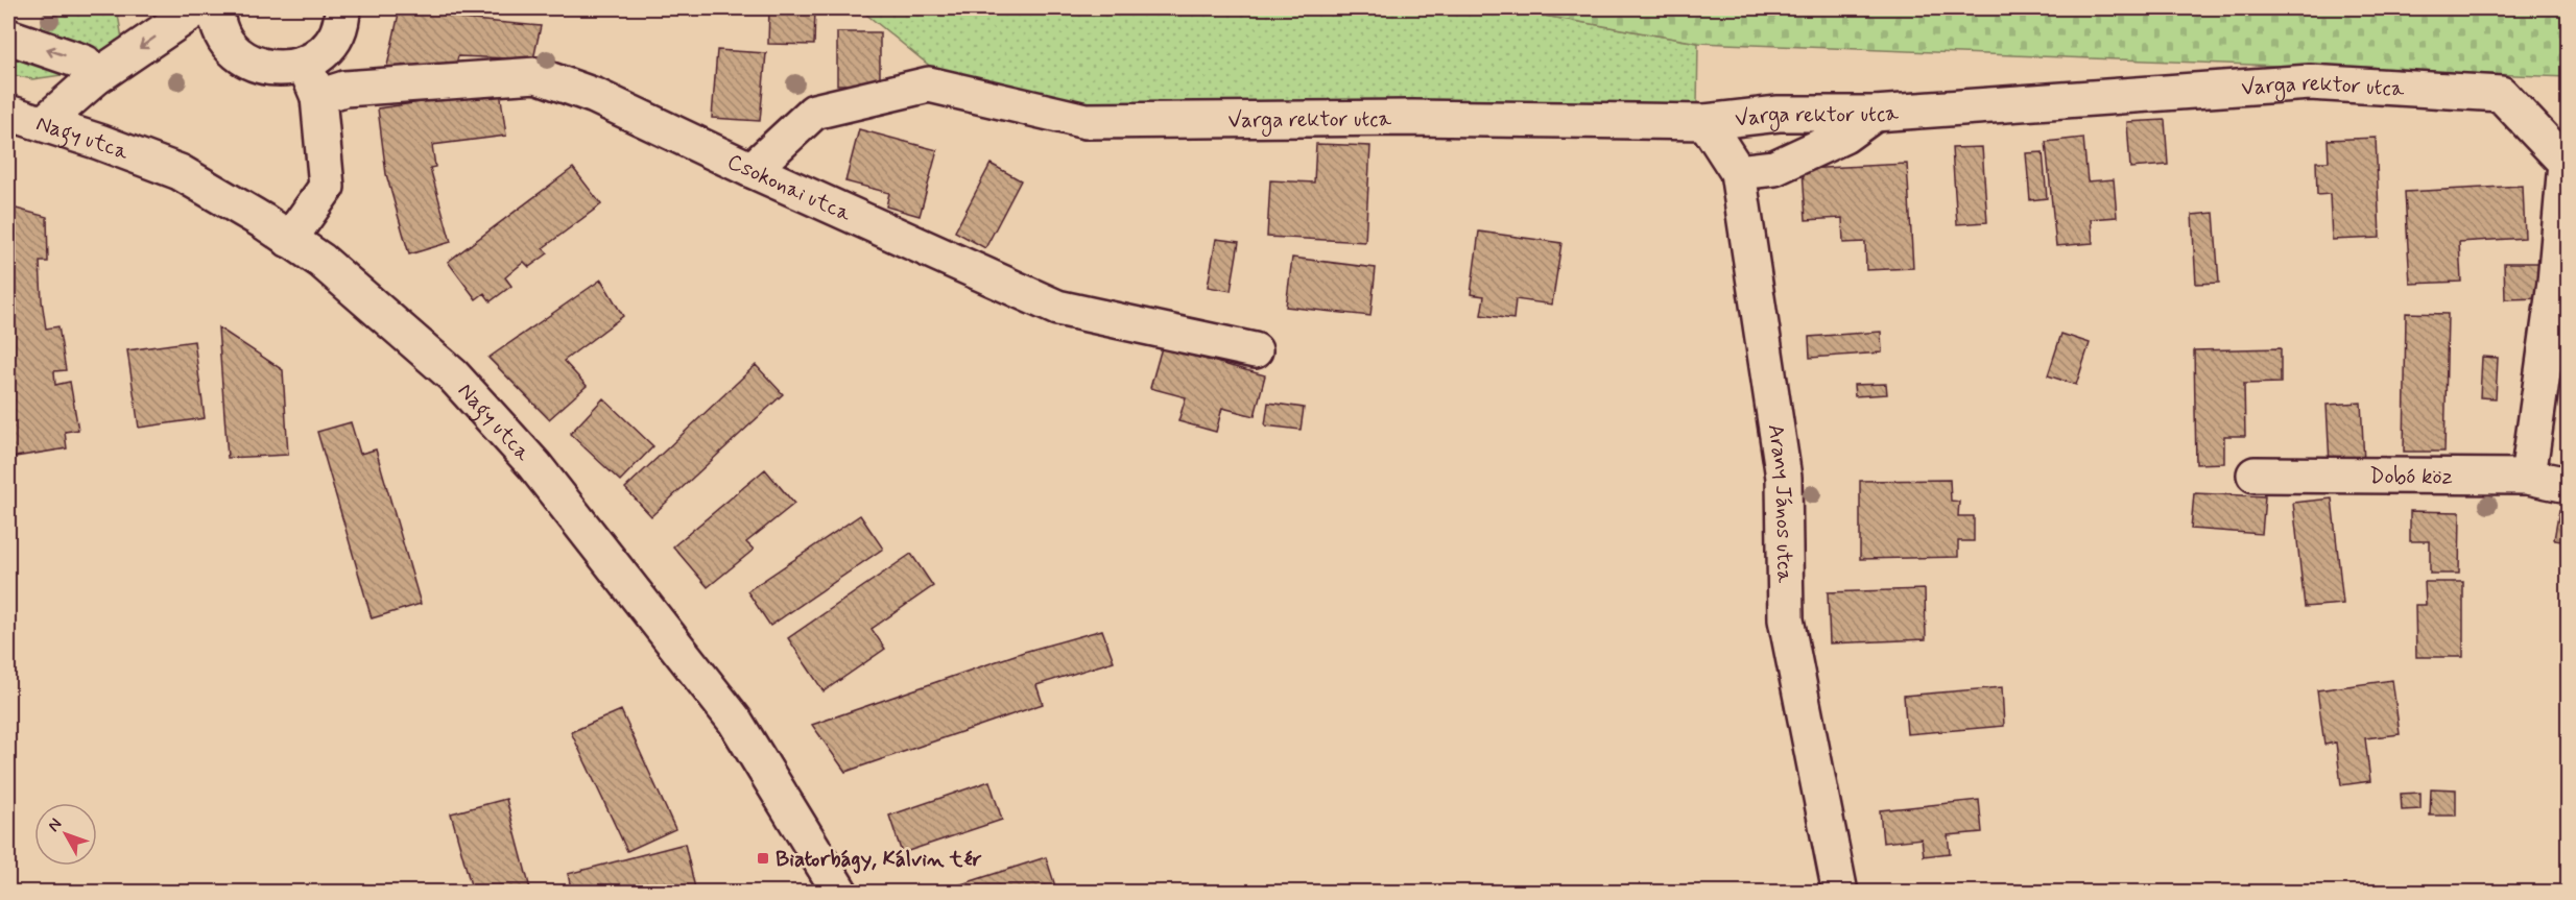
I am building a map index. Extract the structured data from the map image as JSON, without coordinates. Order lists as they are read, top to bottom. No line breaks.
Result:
{"streets":{"street":["Varga rektor utca","Nagy utca","Csokonai utca","Dobó köz","Arany János utca"]},"crossings":[["Varga rektor utca","Csokonai utca"],["Varga rektor utca","Dobó köz"],["Varga rektor utca","Arany János utca"]],"places":{"transit":["Biatorbágy, Kálvin tér"]},"north":"top left"}
